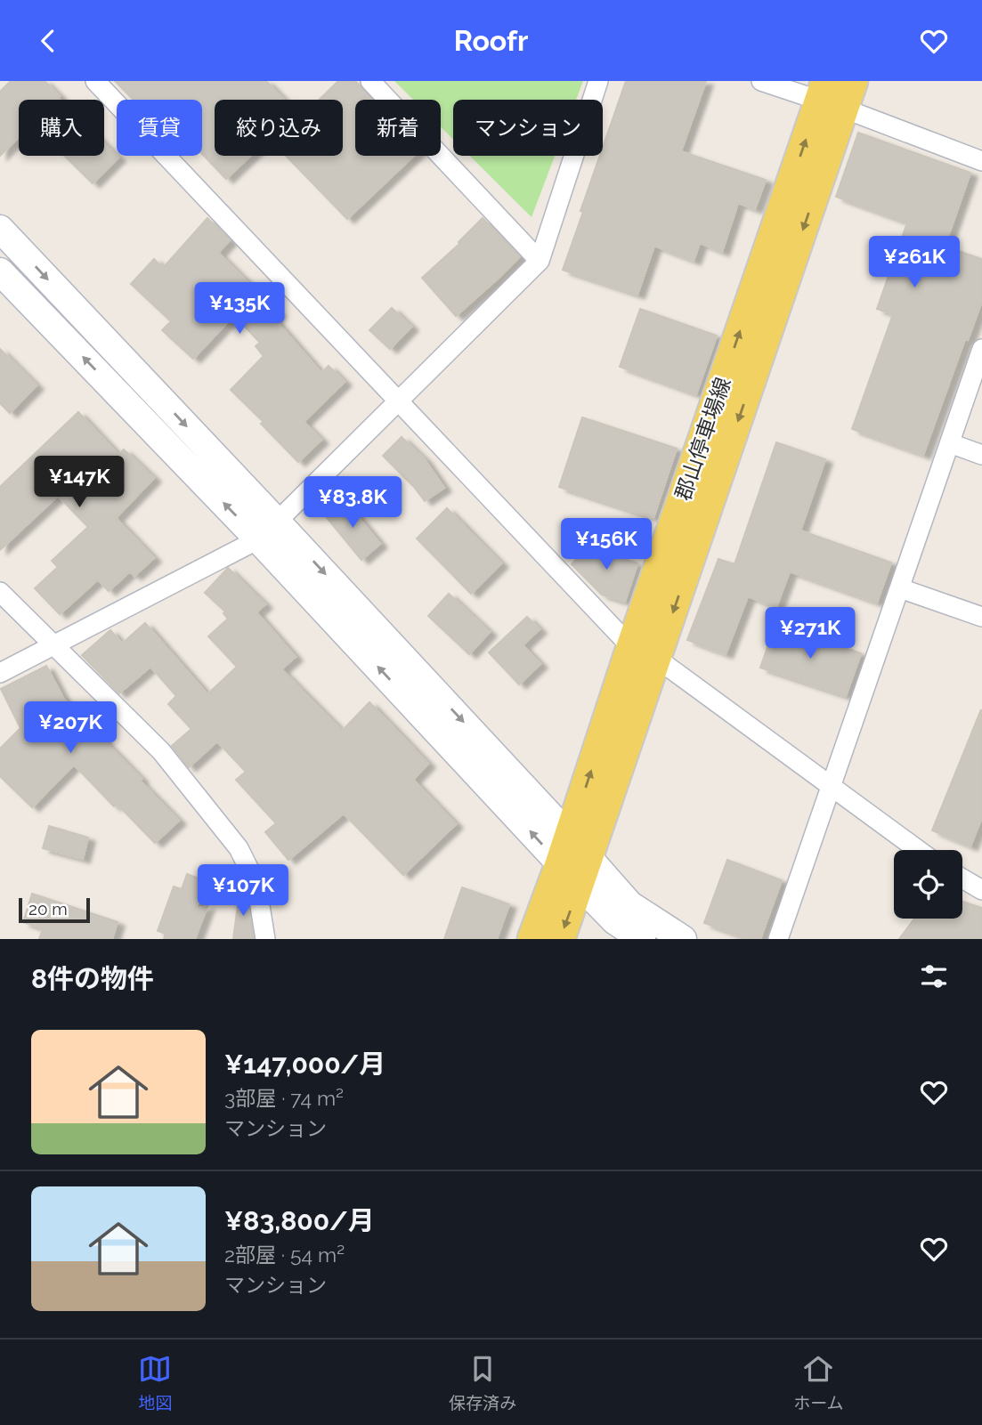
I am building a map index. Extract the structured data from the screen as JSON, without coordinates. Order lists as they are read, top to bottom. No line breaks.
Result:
{"streets":{"main road":["郡山停車場線"]},"scale_bar":"20 m","page":{"header":"Roofr","chip":["購入","賃貸","絞り込み","新着","マンション"],"price":["¥261K","¥135K","¥147K","¥83.8K","¥156K","¥271K","¥207K","¥107K"],"scale":"20 m","heading":"8件の物件","list":[{"name":"¥147,000/月","note":"3部屋 · 74 m² · マンション"},{"name":"¥83,800/月","note":"2部屋 · 54 m² · マンション"}],"tabs":["地図","保存済み","ホーム"]}}
